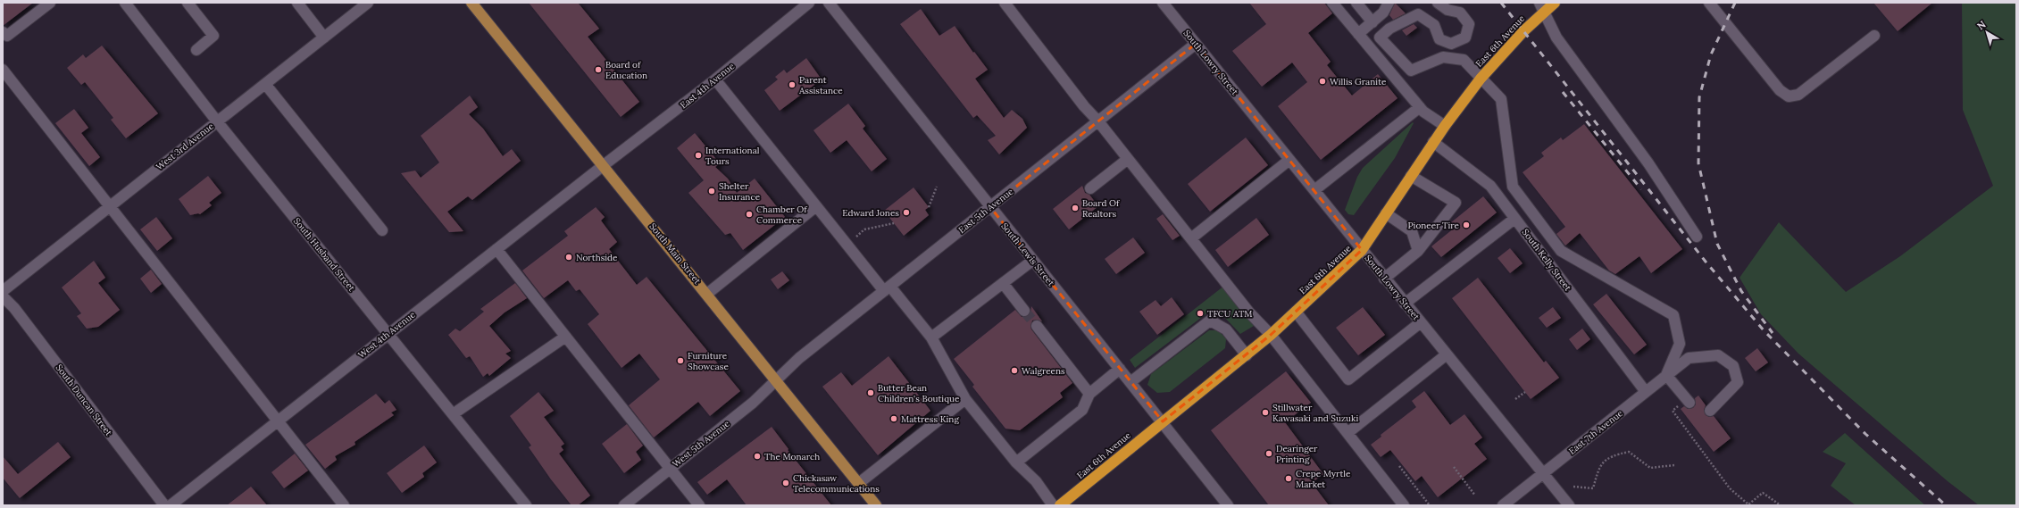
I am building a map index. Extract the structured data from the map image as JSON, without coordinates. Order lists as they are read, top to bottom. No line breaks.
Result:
{"streets":{"highway":["East 6th Avenue"],"main road":["South Main Street"],"street":["South Lowry Street","East 4th Avenue","West 3rd Avenue","East 5th Avenue","South Husband Street","South Lewis Street","South Kelly Street","West 4th Avenue","South Duncan Street","East 7th Avenue","West 5th Avenue"]},"crossings":[["East 6th Avenue","South Lowry Street"],["East 6th Avenue","South Lewis Street"],["East 6th Avenue","South Kelly Street"],["South Lowry Street","East 5th Avenue"],["South Lowry Street","East 7th Avenue"],["East 4th Avenue","South Main Street"],["East 4th Avenue","West 4th Avenue"],["West 3rd Avenue","South Husband Street"],["East 5th Avenue","South Main Street"],["East 5th Avenue","South Lewis Street"],["East 5th Avenue","West 5th Avenue"],["South Main Street","West 4th Avenue"],["South Main Street","West 5th Avenue"],["South Husband Street","West 4th Avenue"],["South Kelly Street","East 7th Avenue"]],"places":["Board of Education","Willis Granite","Parent Assistance","International Tours","Shelter Insurance","Board Of Realtors","Edward Jones","Chamber Of Commerce","Pioneer Tire","Northside","TFCU ATM","Furniture Showcase","Walgreens","Butter Bean Children's Boutique","Stillwater Kawasaki and Suzuki","Mattress King","Dearinger Printing","The Monarch","Crepe Myrtle Market","Chickasaw Telecommunications"],"north":"top left"}
